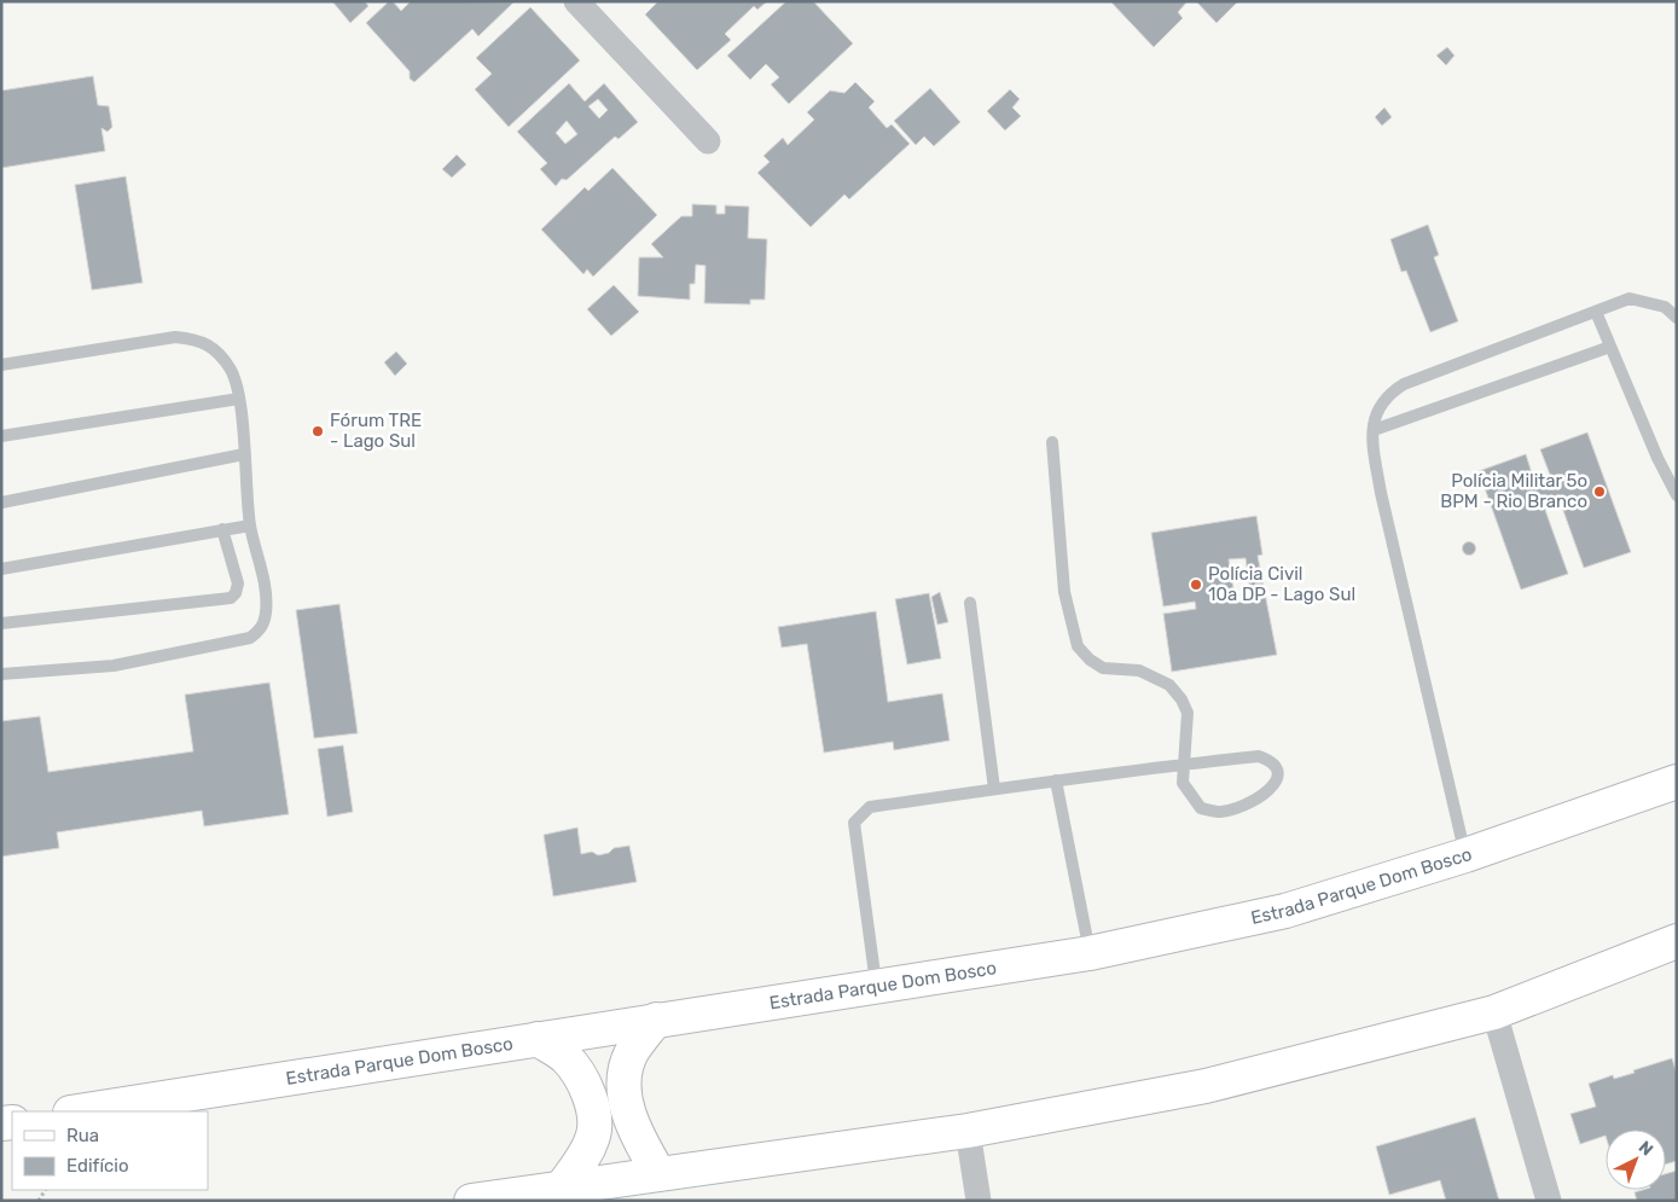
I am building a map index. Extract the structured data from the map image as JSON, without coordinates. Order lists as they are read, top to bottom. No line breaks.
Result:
{"streets":{"main road":["Estrada Parque Dom Bosco"]},"places":["Fórum TRE - Lago Sul","Polícia Militar 5o BPM - Rio Branco","Polícia Civil 10a DP - Lago Sul"],"legend":["Rua","Edifício"],"north":"top right"}
